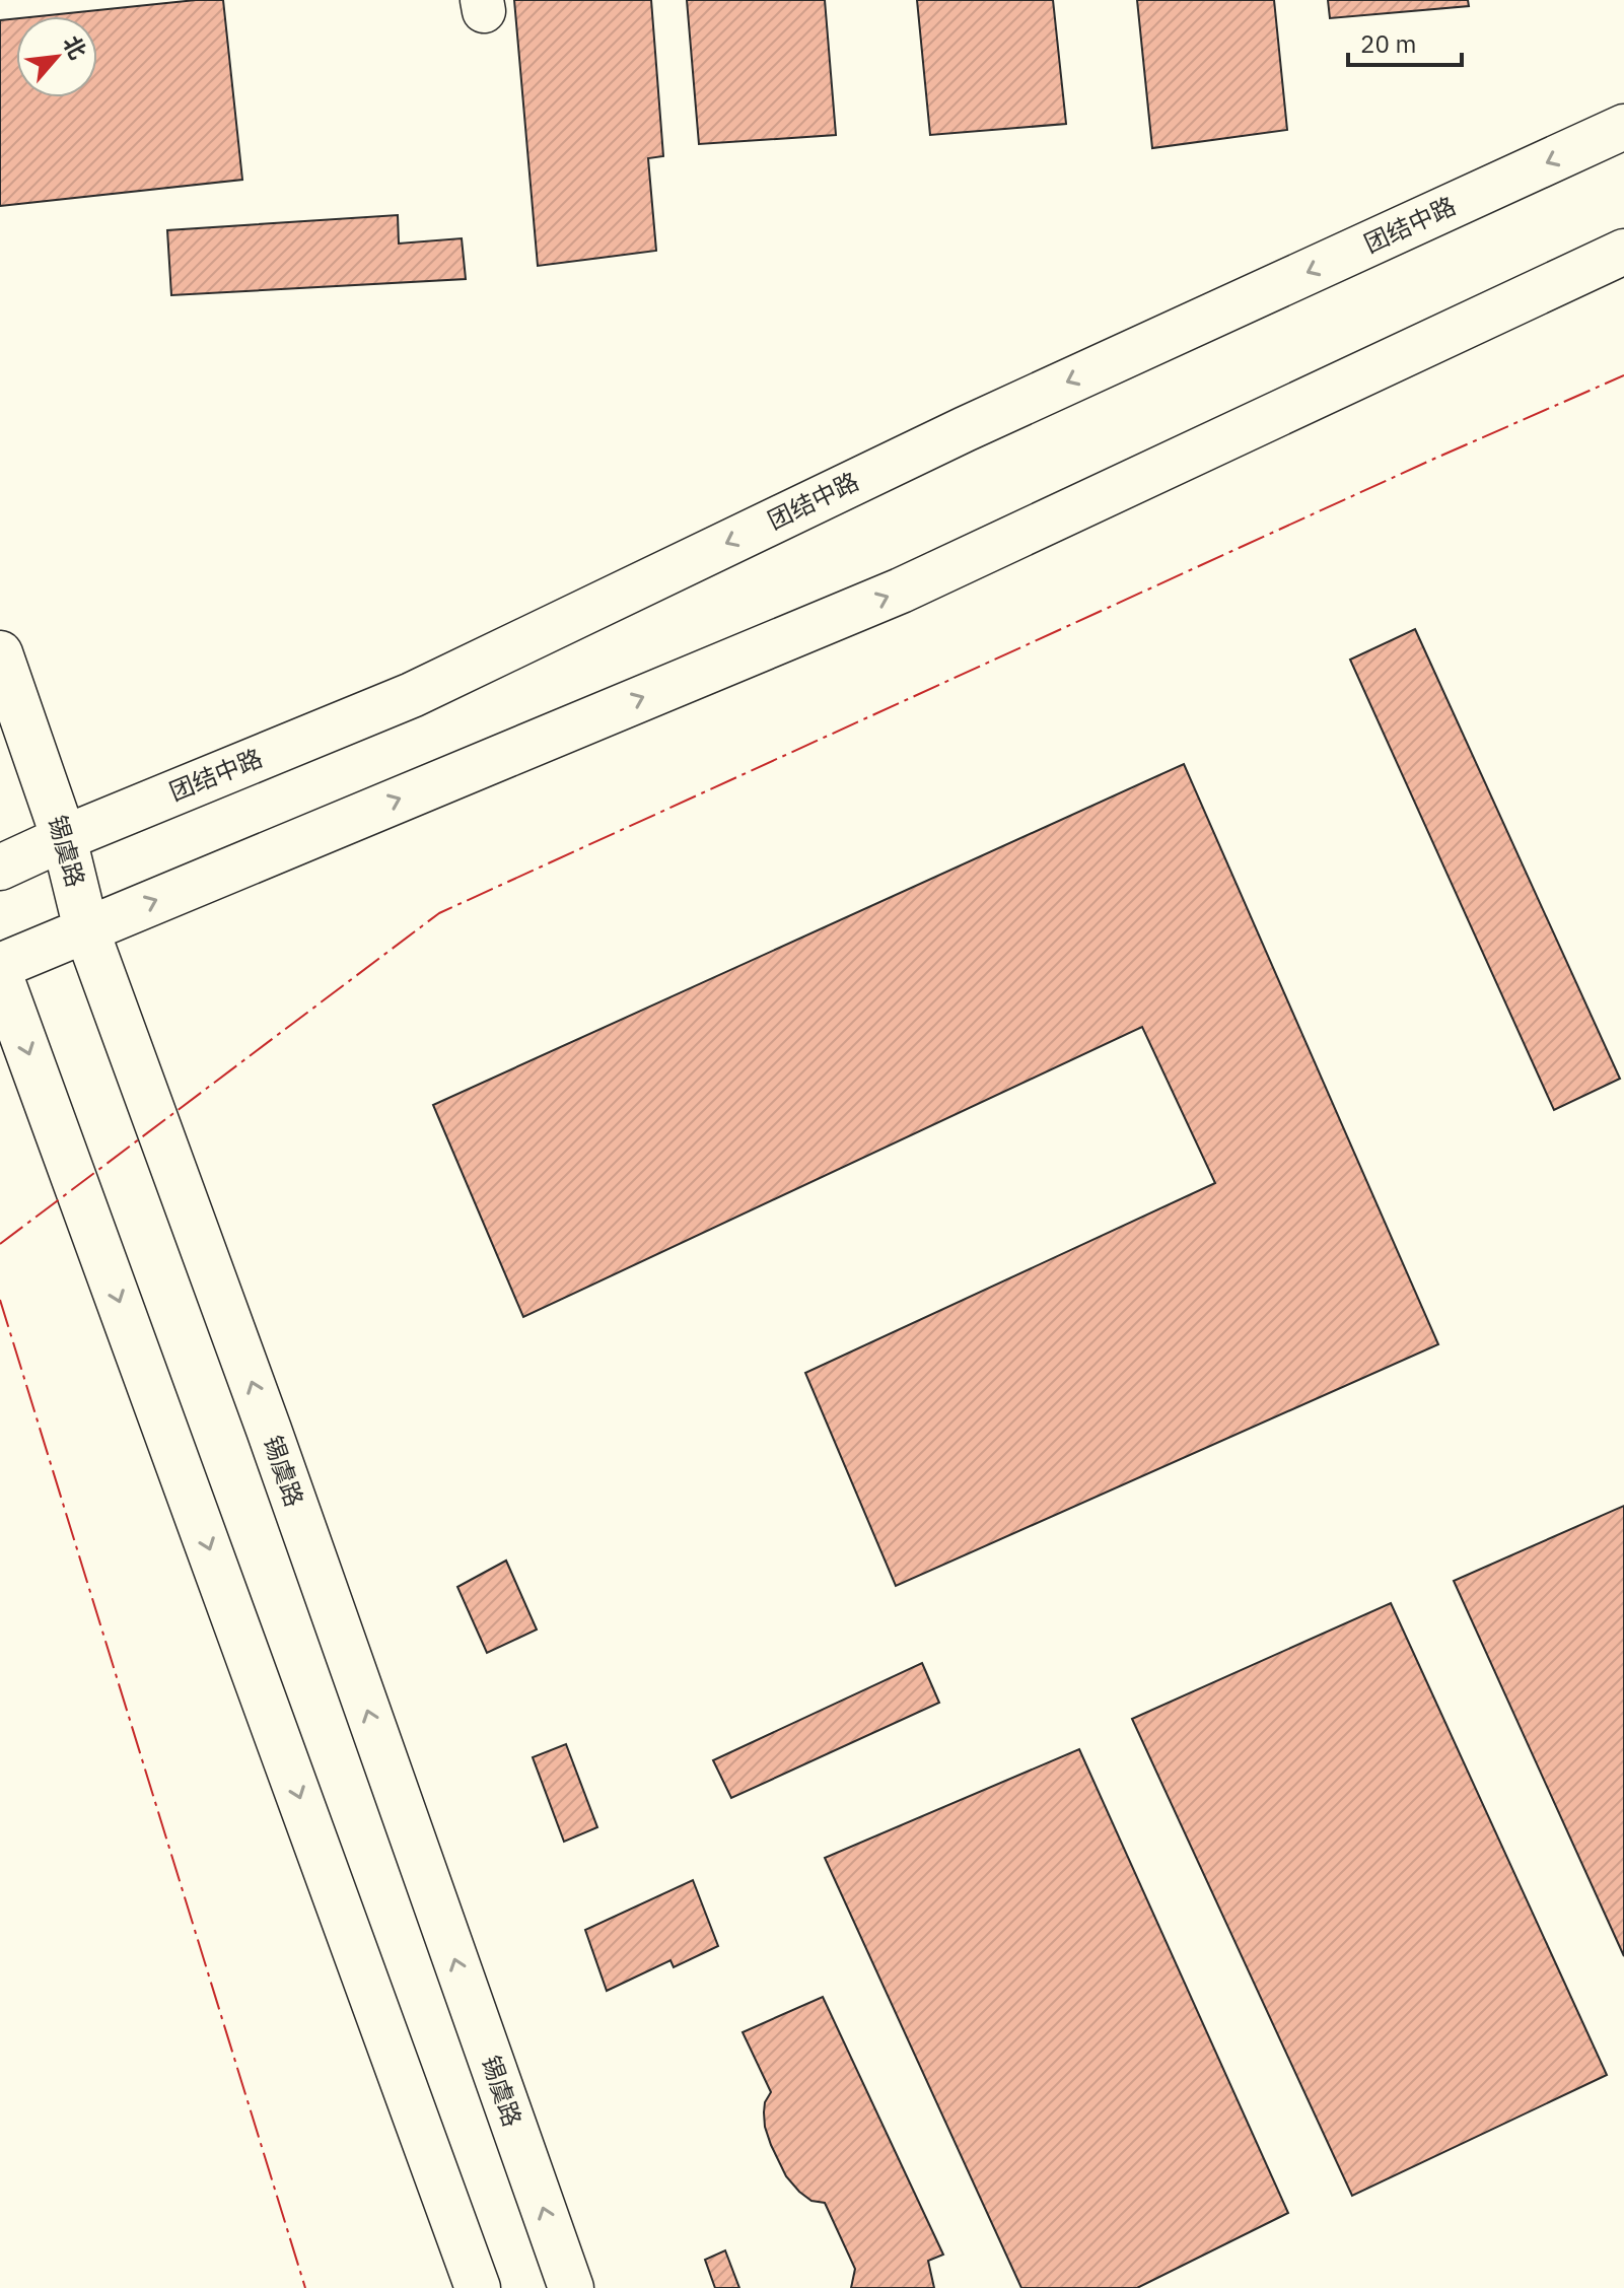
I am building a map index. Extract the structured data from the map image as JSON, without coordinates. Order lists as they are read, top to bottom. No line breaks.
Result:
{"streets":{"main road":["团结中路","锡虞路"]},"crossings":[["团结中路","锡虞路"]],"scale_bar":"20 m","north":"top right"}
